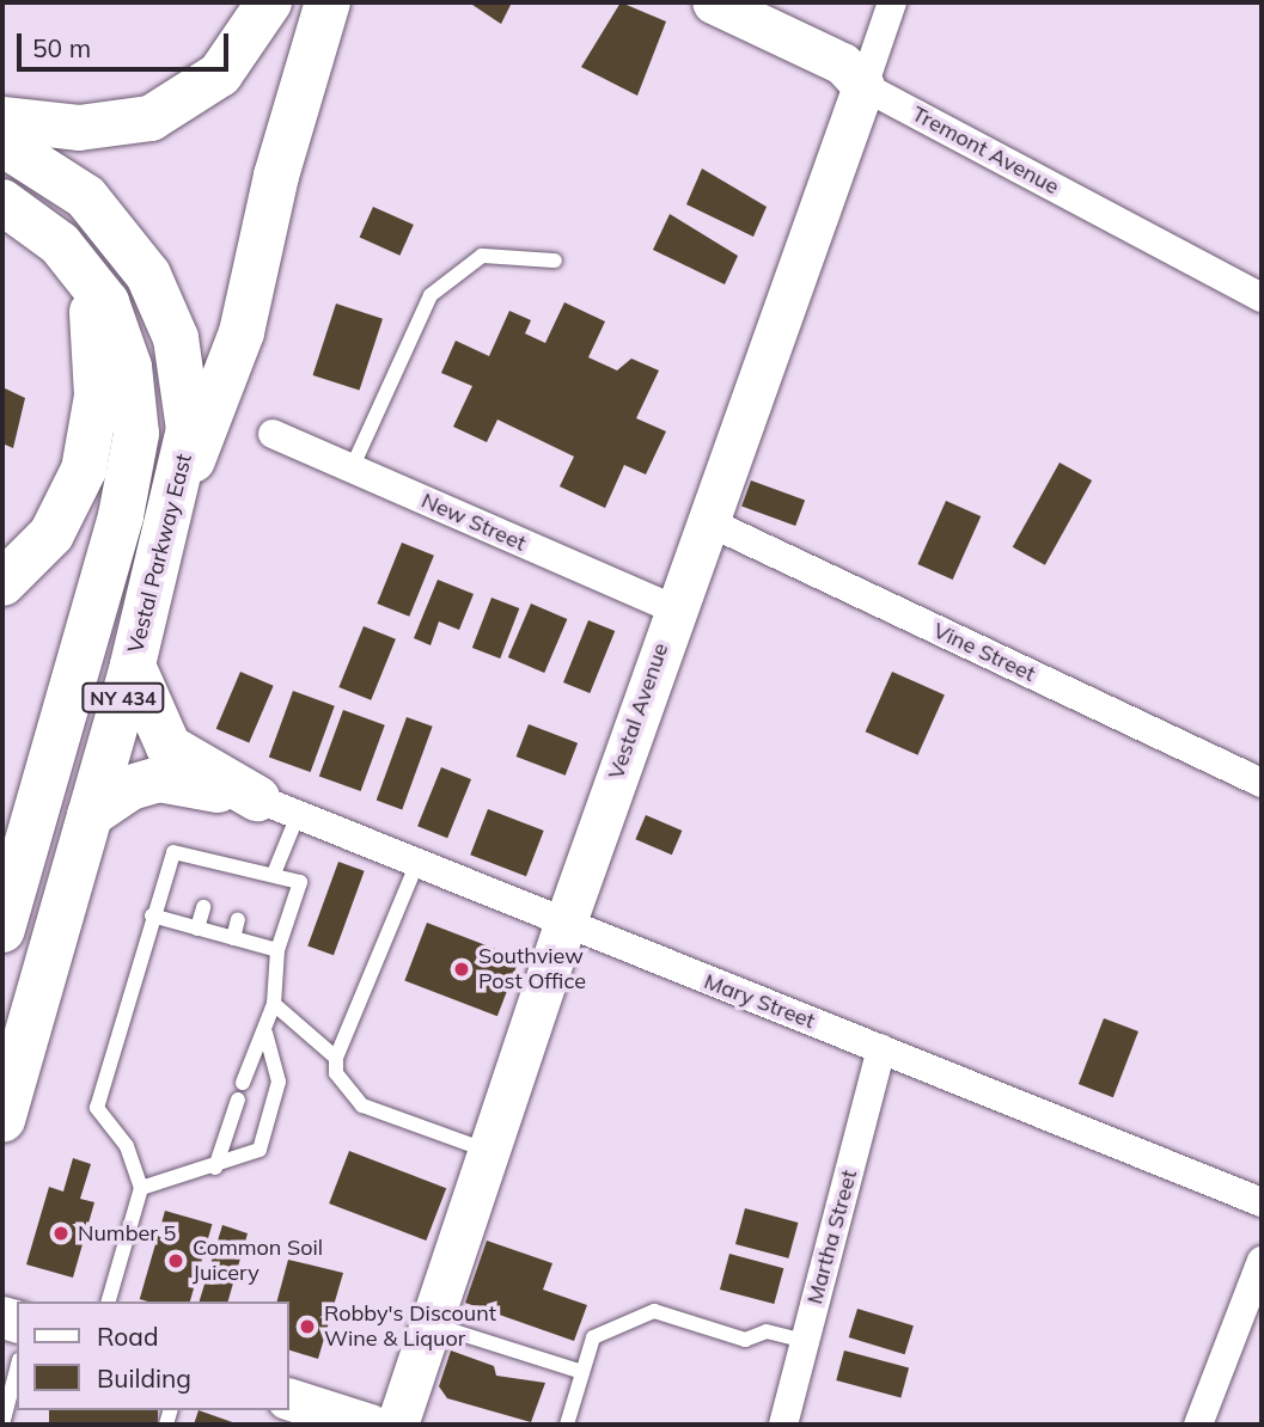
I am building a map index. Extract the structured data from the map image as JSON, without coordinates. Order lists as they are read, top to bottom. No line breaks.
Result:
{"streets":{"main road":["Vestal Parkway East","NY 434"],"street":["Tremont Avenue","New Street","Vine Street","Vestal Avenue","Mary Street","Martha Street"]},"crossings":[["Tremont Avenue","Vestal Avenue"],["New Street","Vestal Avenue"],["Vine Street","Vestal Avenue"],["Vestal Avenue","Mary Street"],["Mary Street","Martha Street"]],"places":["Southview Post Office","Number 5","Common Soil Juicery","Robby's Discount Wine & Liquor"],"legend":["Road","Building"],"scale_bar":"50 m"}
